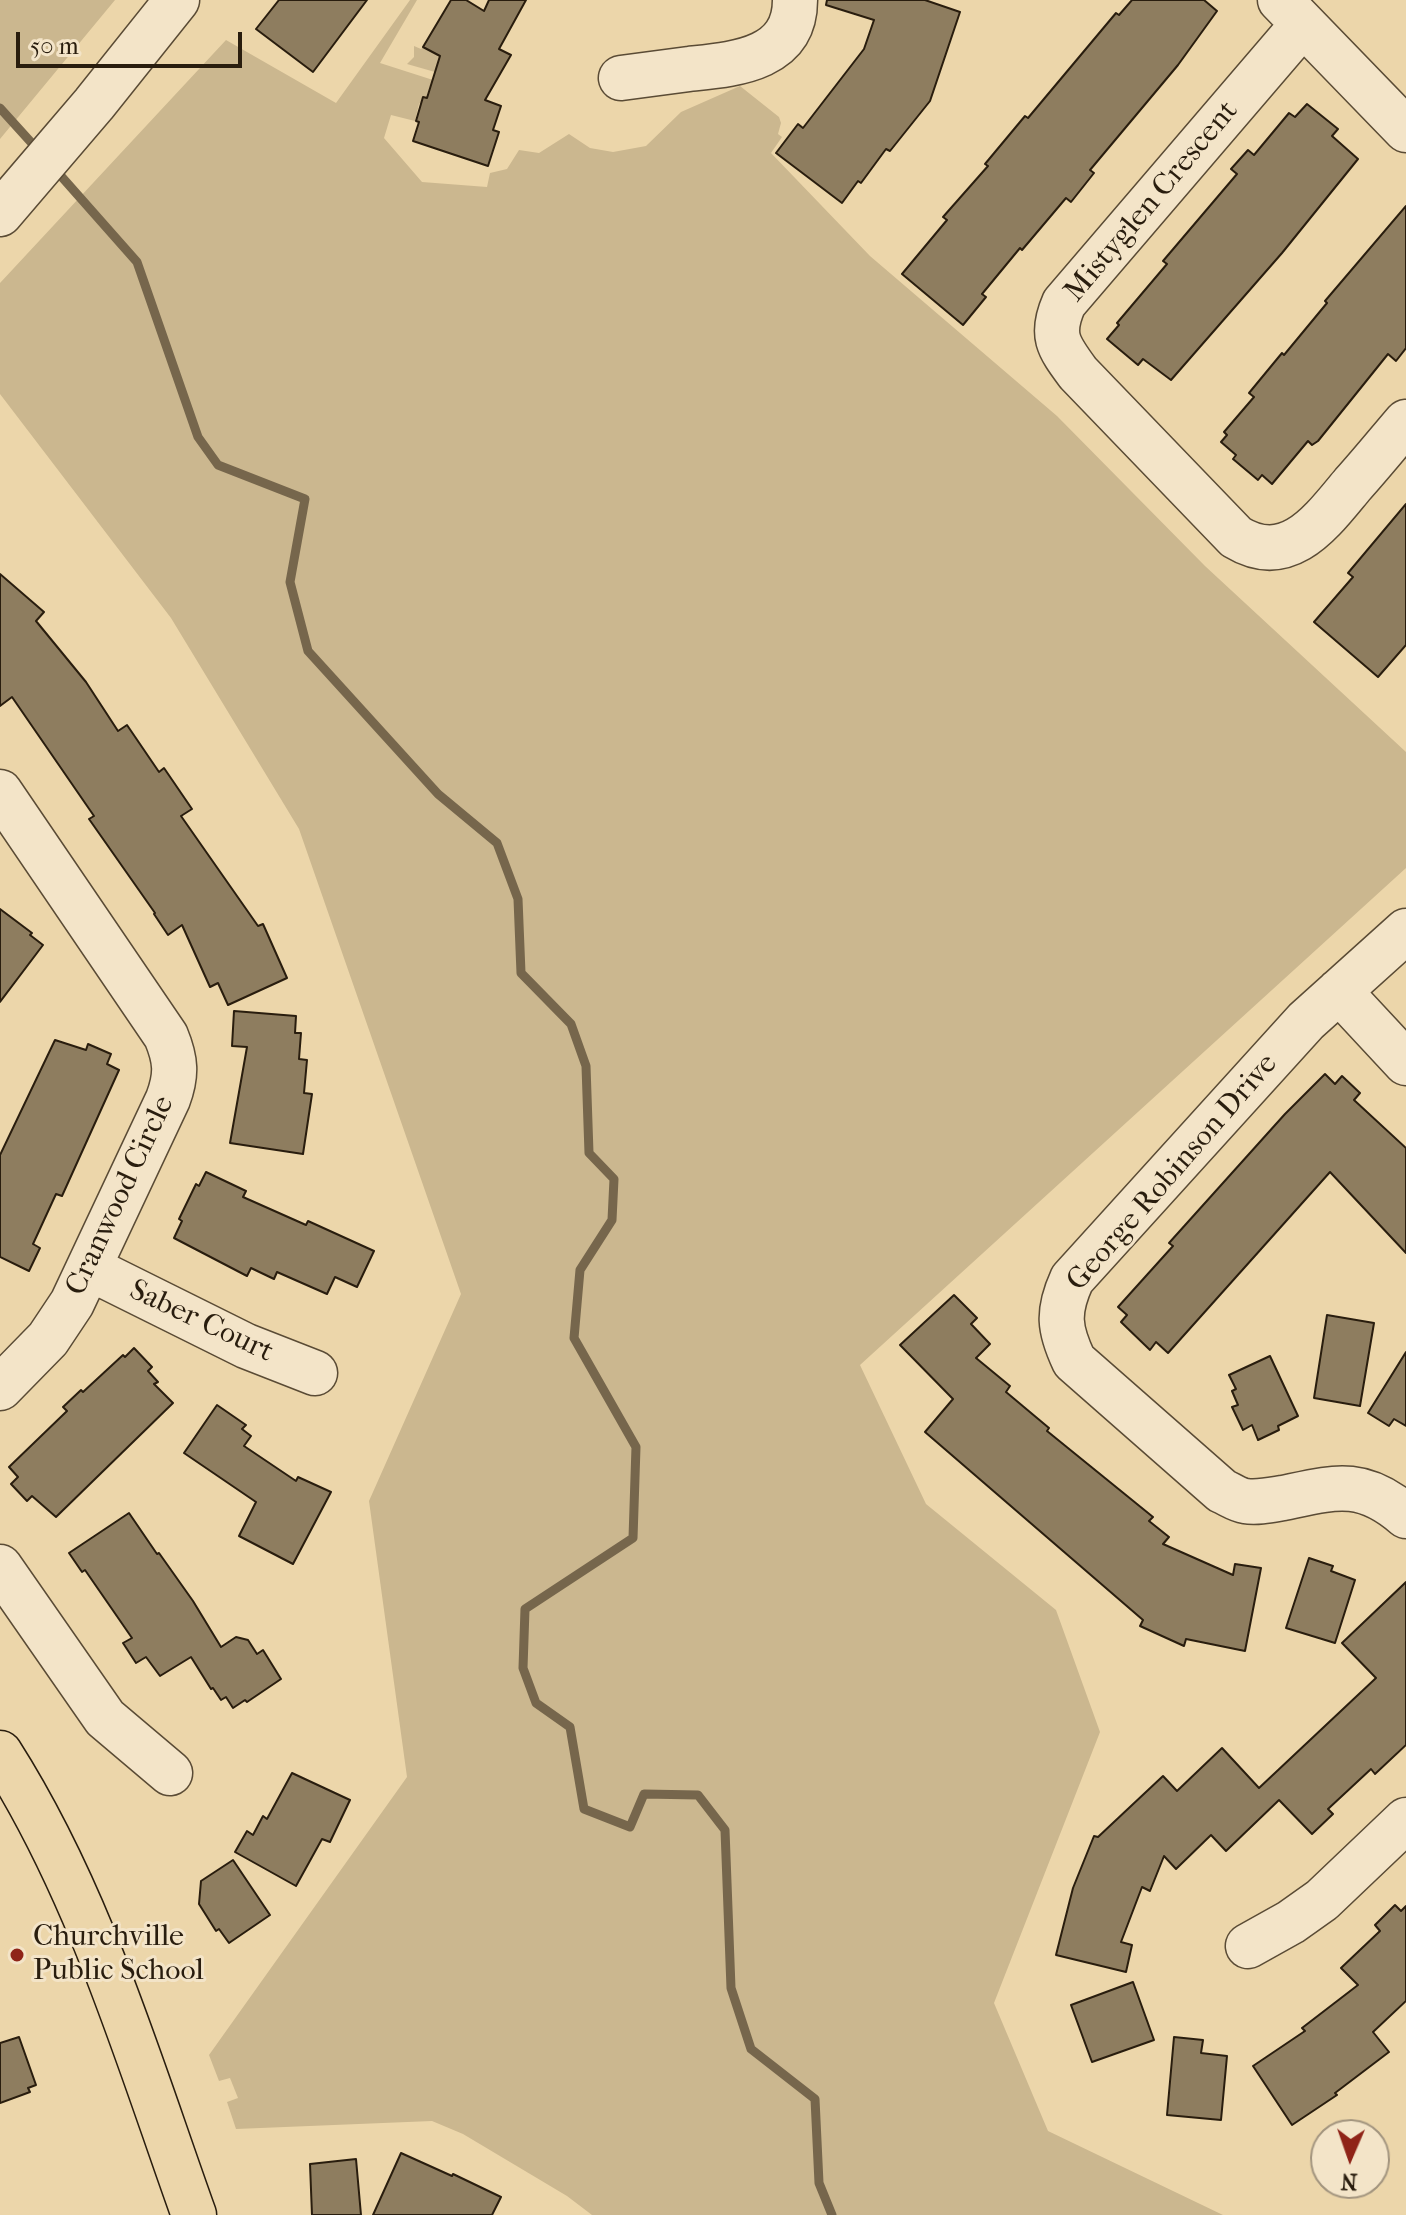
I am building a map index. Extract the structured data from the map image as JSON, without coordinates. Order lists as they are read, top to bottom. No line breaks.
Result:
{"streets":{"street":["Mistyglen Crescent","George Robinson Drive","Cranwood Circle","Saber Court"]},"crossings":[["Cranwood Circle","Saber Court"]],"places":["Churchville Public School"],"scale_bar":"50 m","north":"bottom"}
